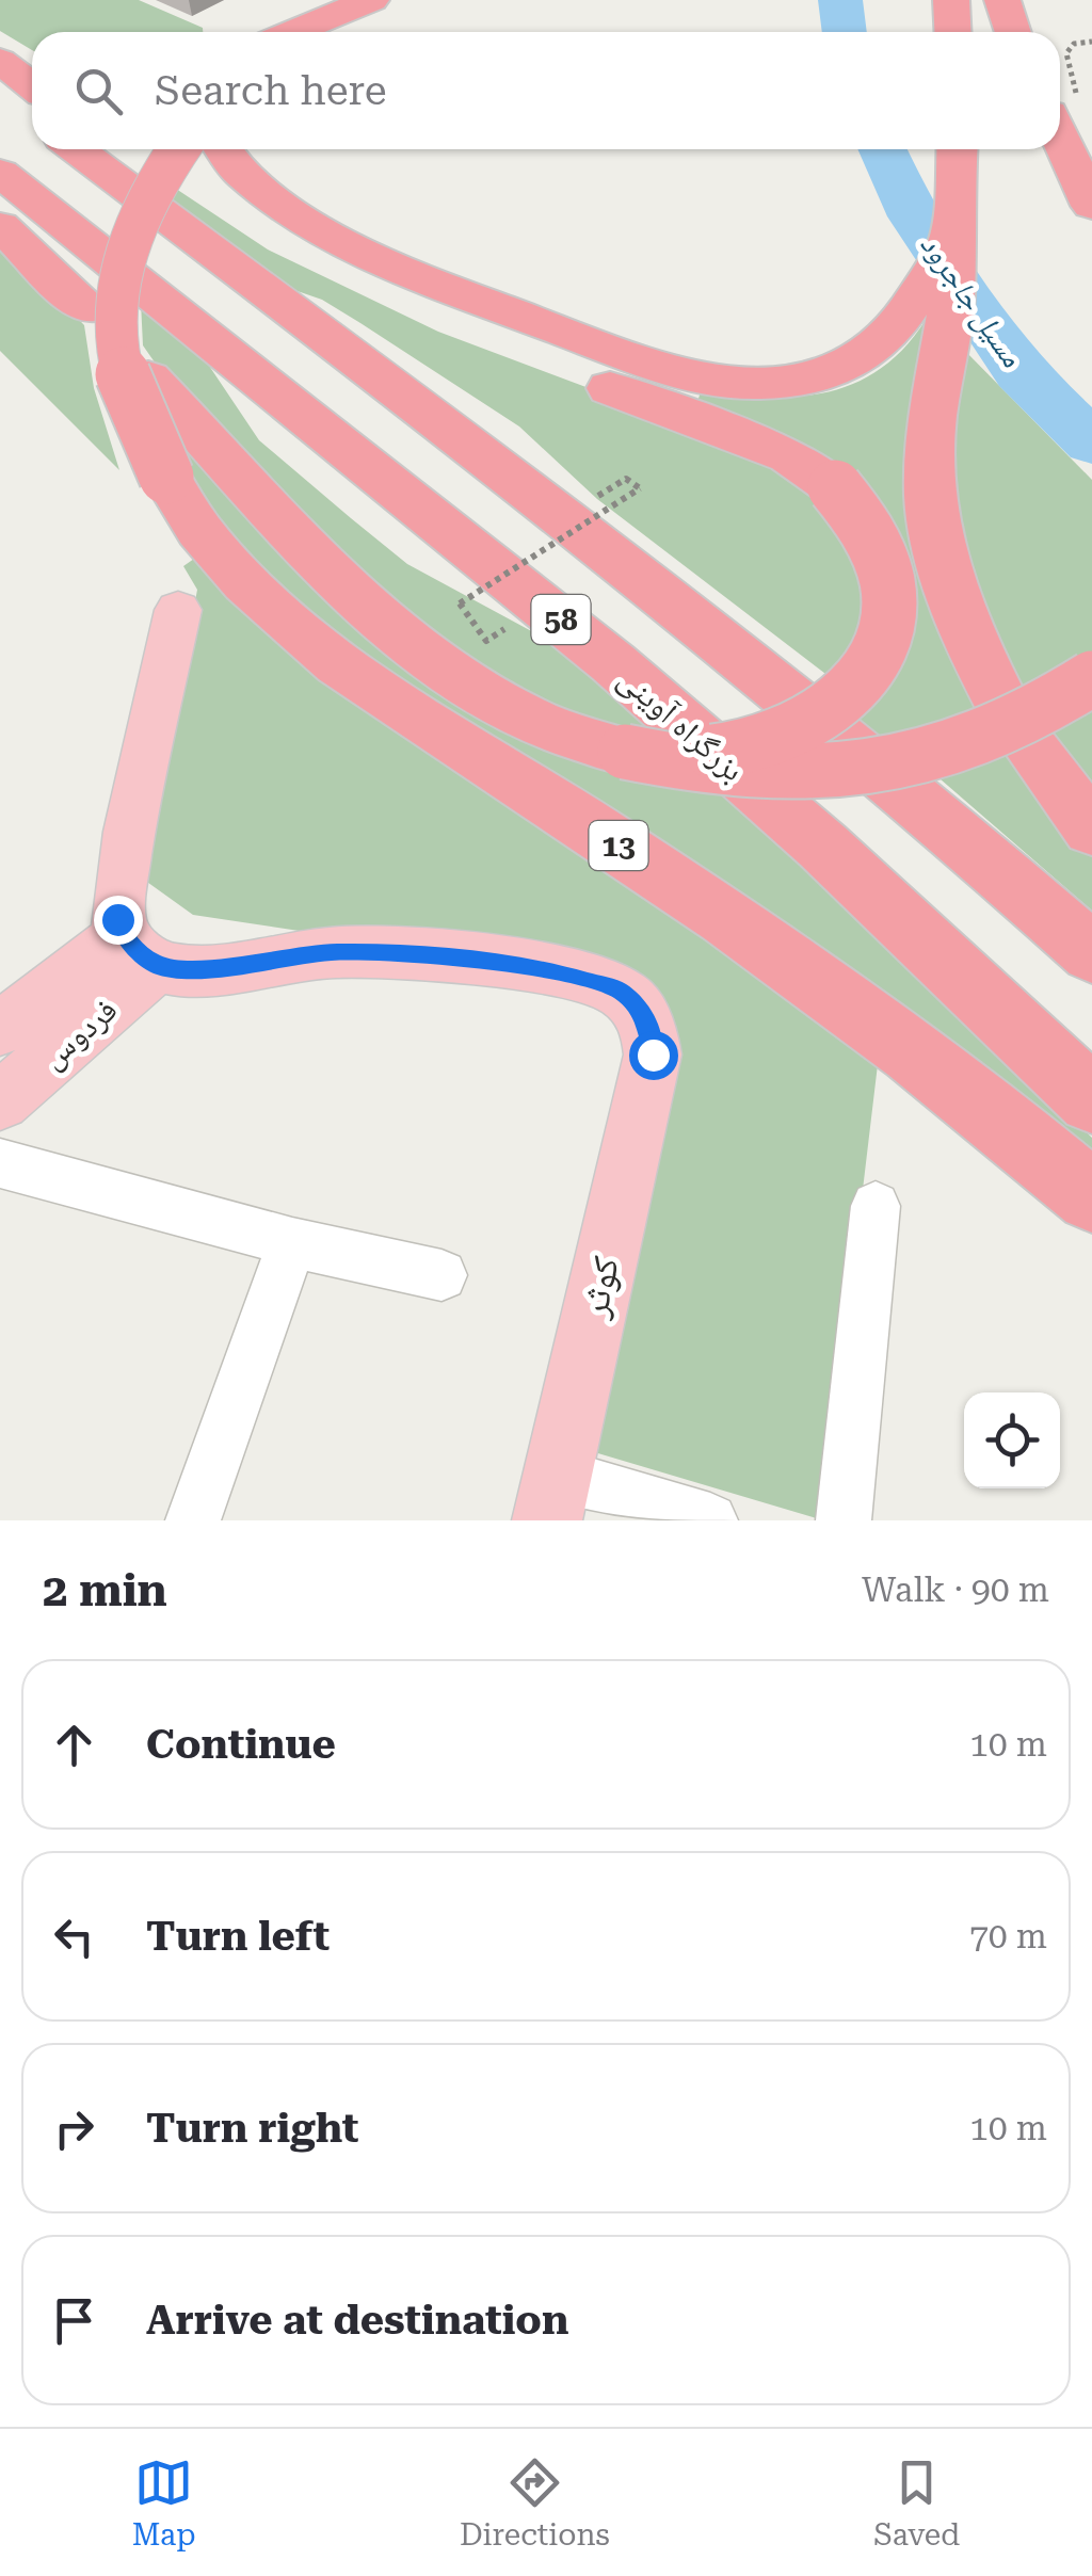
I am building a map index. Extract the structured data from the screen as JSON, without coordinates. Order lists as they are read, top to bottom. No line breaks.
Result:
{"streets":{"highway":["58","بزرگراه آوینی","13"],"main road":["فردوس","کوثر"]},"crossings":[["فردوس","کوثر"]],"water":["مسیل جاجرود"],"page":{"search":"Search here","heading":["2 min","Walk · 90 m"],"list":[["Continue","10 m"],["Turn left","70 m"],["Turn right","10 m"],"Arrive at destination"],"nav":["Map","Directions","Saved"]}}
